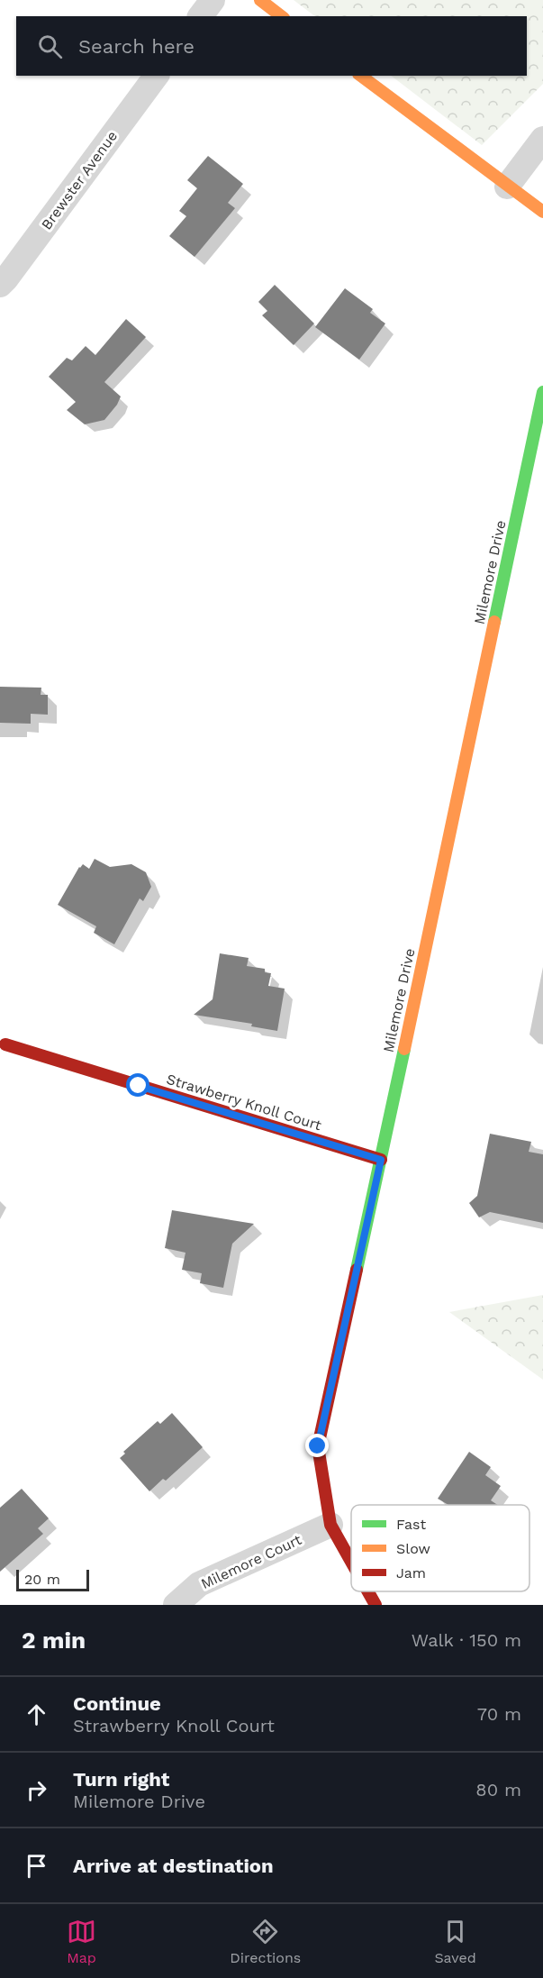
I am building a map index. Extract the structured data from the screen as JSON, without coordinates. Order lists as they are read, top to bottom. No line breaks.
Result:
{"streets":{"street":["Brewster Avenue","Milemore Drive","Strawberry Knoll Court","Milemore Court"]},"crossings":[["Milemore Drive","Strawberry Knoll Court"],["Milemore Drive","Milemore Court"]],"legend":["Fast","Slow","Jam"],"scale_bar":"20 m","page":{"search":"Search here","scale":"20 m","heading":["2 min","Walk · 150 m"],"list":[["Continue","Strawberry Knoll Court","70 m"],["Turn right","Milemore Drive","80 m"],"Arrive at destination"],"nav":["Map","Directions","Saved"]}}
